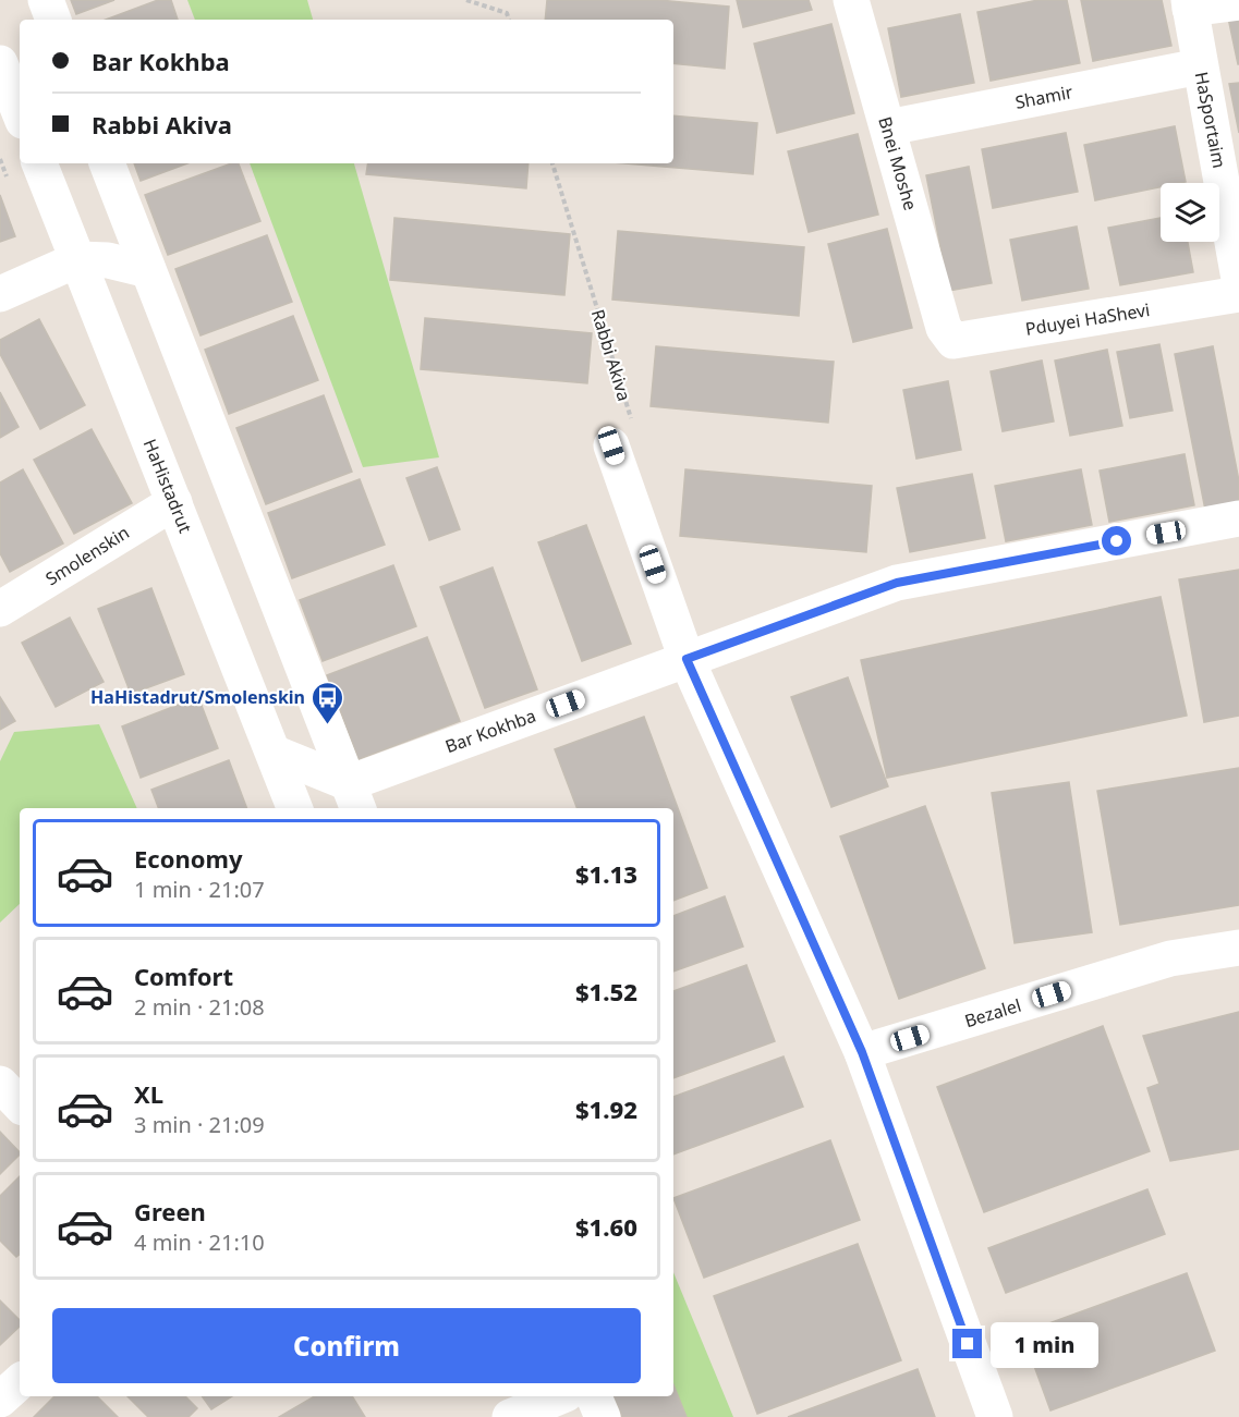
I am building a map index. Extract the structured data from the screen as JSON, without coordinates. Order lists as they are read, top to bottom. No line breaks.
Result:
{"streets":{"street":["Shamir","HaSportaim","Bnei Moshe","Pduyei HaShevi","HaHistadrut","Smolenskin","Bar Kokhba","Bezalel"],"path":["Rabbi Akiva"]},"crossings":[["Shamir","HaSportaim"],["Shamir","Bnei Moshe"],["Bnei Moshe","Pduyei HaShevi"],["HaHistadrut","Smolenskin"]],"places":{"bus stop":["HaHistadrut/Smolenskin"]},"page":{"banner":["Bar Kokhba","Rabbi Akiva"],"list":[{"name":"Economy","note":"1 min · 21:07","value":"$1.13"},{"name":"Comfort","note":"2 min · 21:08","value":"$1.52"},{"name":"XL","note":"3 min · 21:09","value":"$1.92"},{"name":"Green","note":"4 min · 21:10","value":"$1.60"}],"buttons":"Confirm","bubble":"1 min"}}
